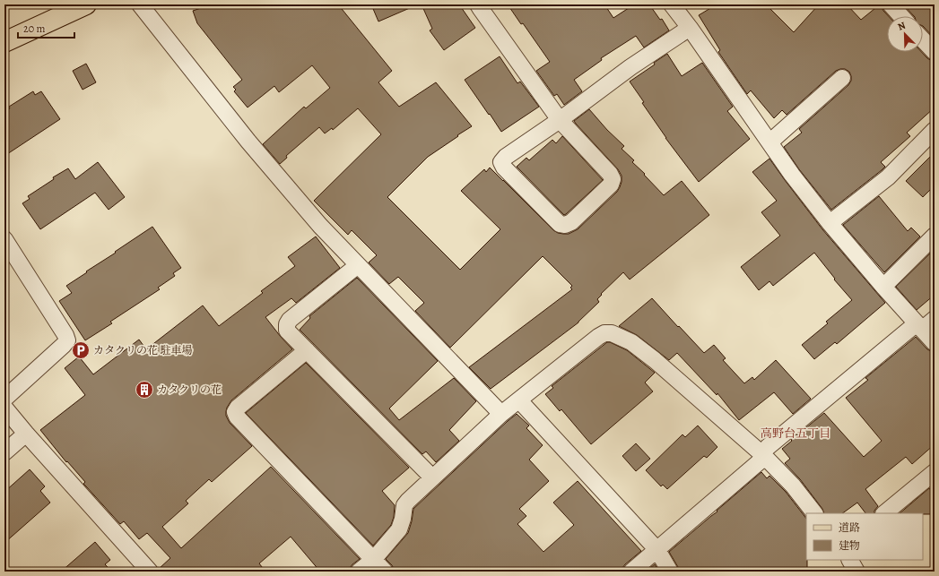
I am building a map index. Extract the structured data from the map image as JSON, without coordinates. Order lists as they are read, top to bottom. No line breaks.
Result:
{"districts":["高野台五丁目"],"places":{"parking":["カタクリの花 駐車場"],"building":["カタクリの花"]},"legend":["道路","建物"],"scale_bar":"20 m","north":"top left"}
